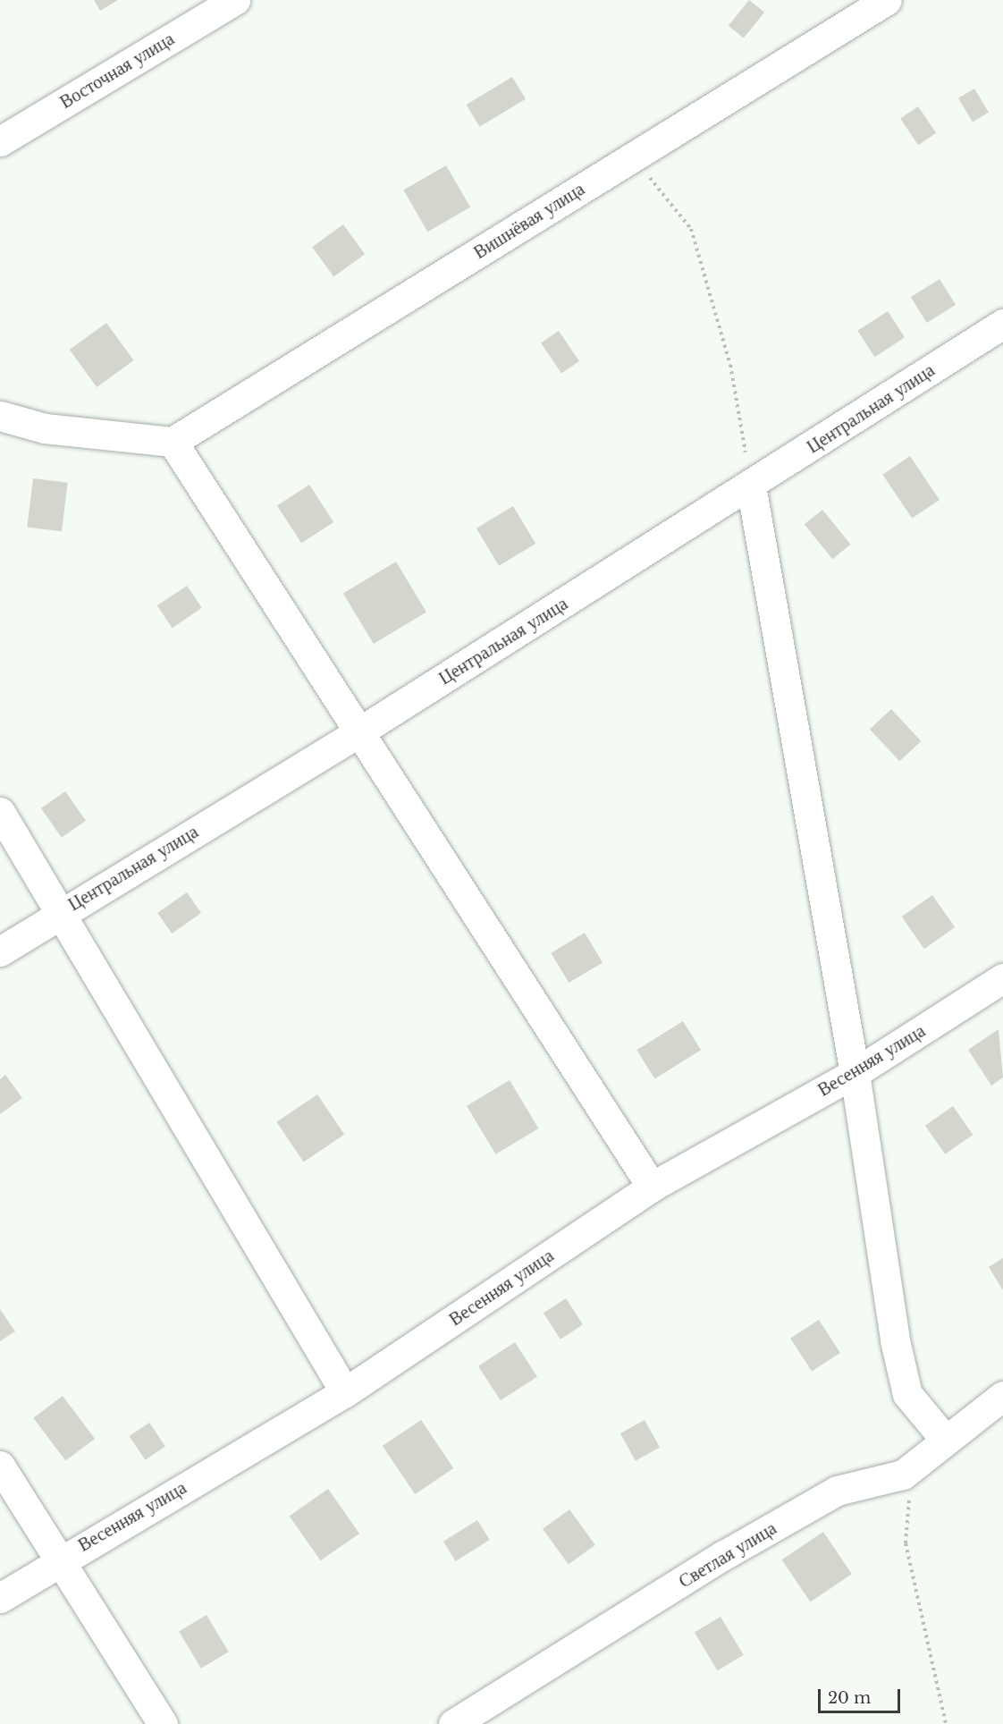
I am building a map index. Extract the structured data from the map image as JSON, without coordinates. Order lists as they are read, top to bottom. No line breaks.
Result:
{"streets":{"street":["Восточная улица","Вишнёвая улица","Центральная улица","Весенняя улица","Светлая улица"]},"scale_bar":"20 m"}
